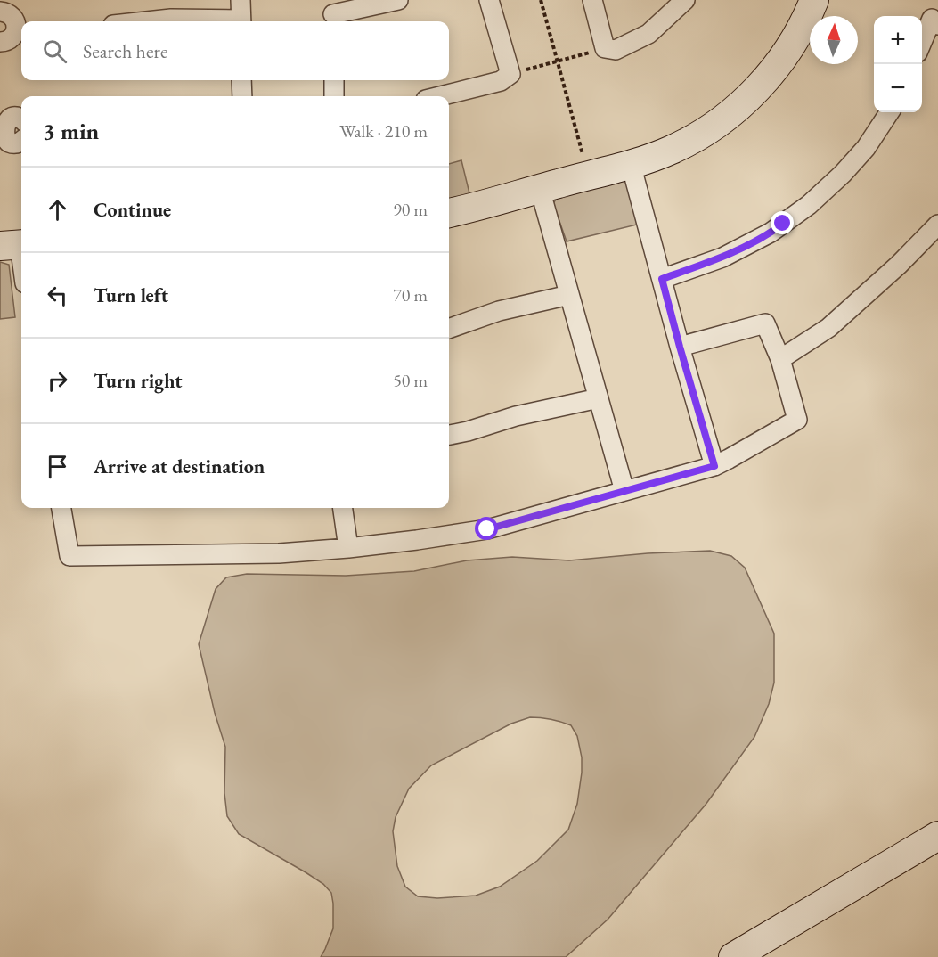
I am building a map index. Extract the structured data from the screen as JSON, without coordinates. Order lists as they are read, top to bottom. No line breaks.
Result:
{"north":"top","page":{"map_buttons":["+","−"],"search":"Search here","heading":["3 min","Walk · 210 m"],"list":[["Continue","90 m"],["Turn left","70 m"],["Turn right","50 m"],"Arrive at destination"]}}
